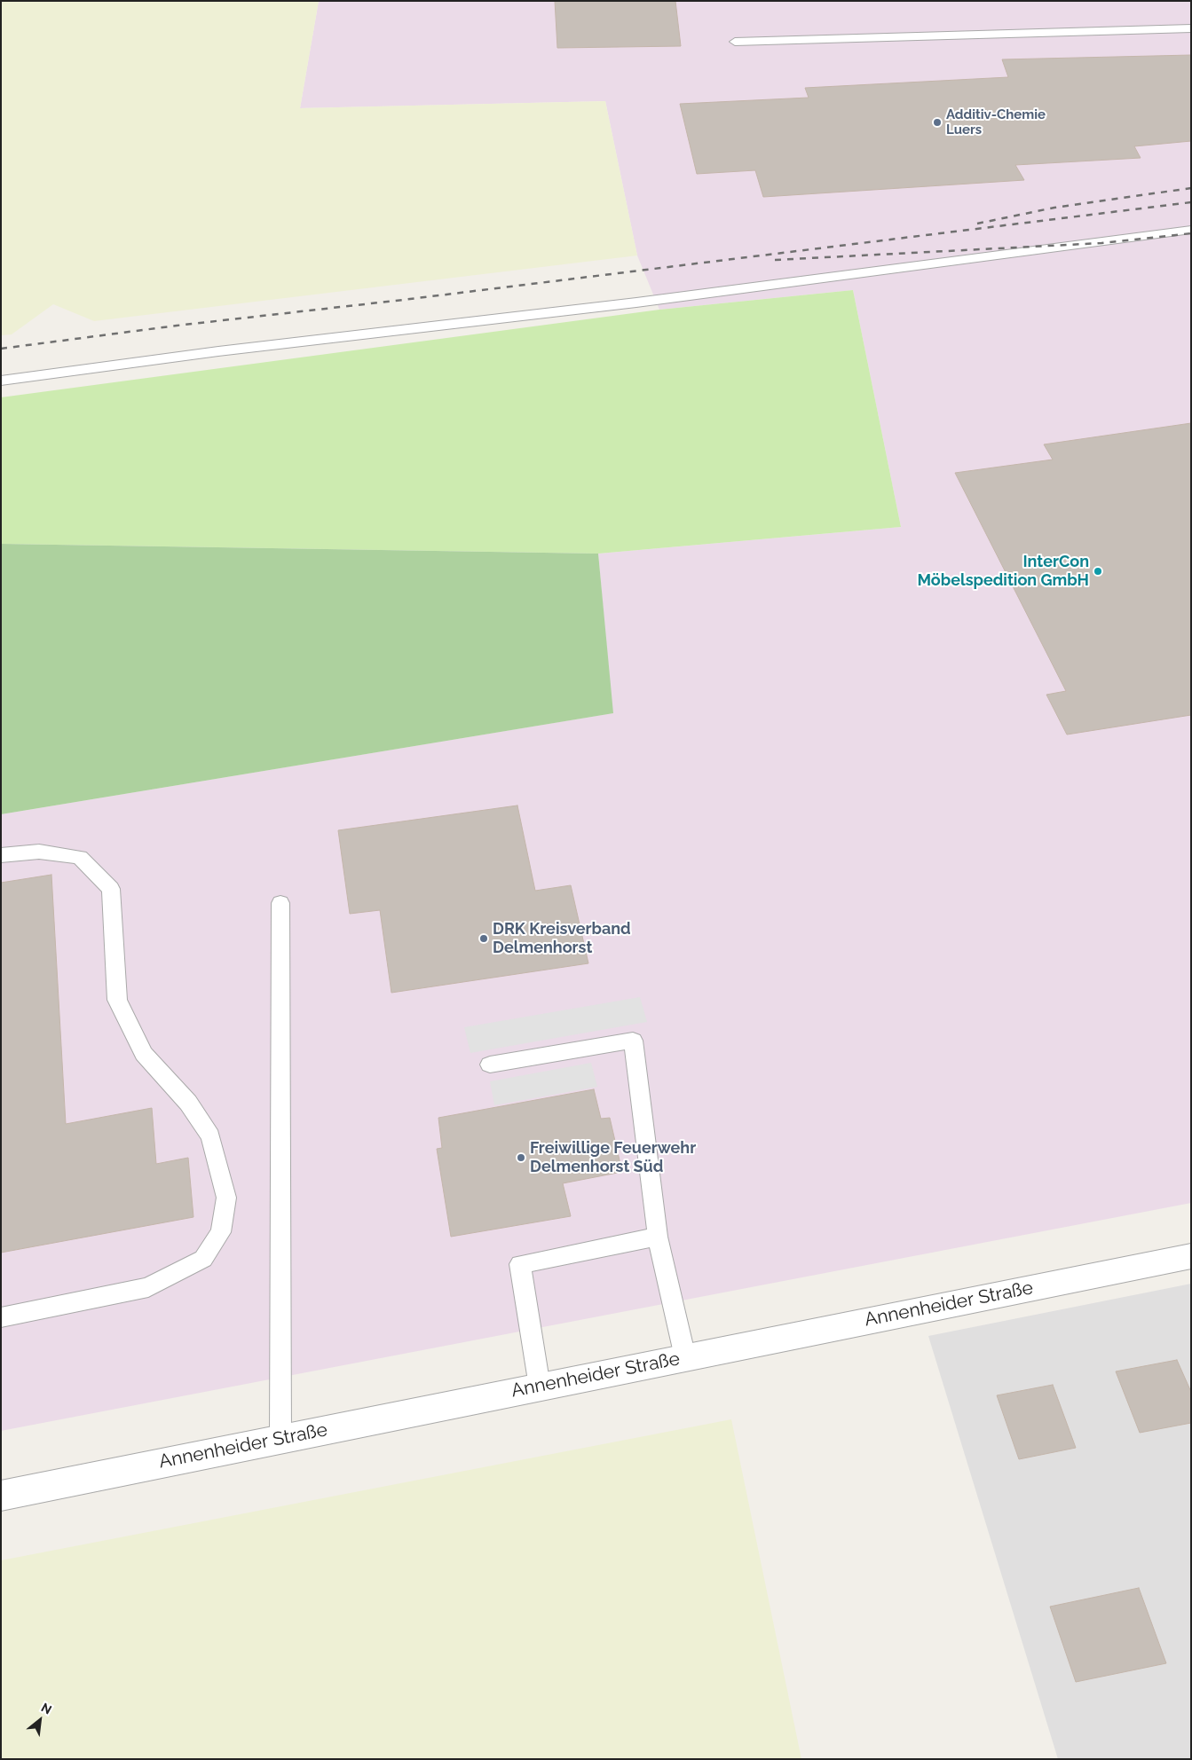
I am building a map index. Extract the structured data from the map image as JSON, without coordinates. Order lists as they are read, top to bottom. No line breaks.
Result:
{"streets":{"street":["Annenheider Straße"]},"places":["Additiv-Chemie Luers","InterCon Möbelspedition GmbH","DRK Kreisverband Delmenhorst","Freiwillige Feuerwehr Delmenhorst Süd"],"north":"top right"}
